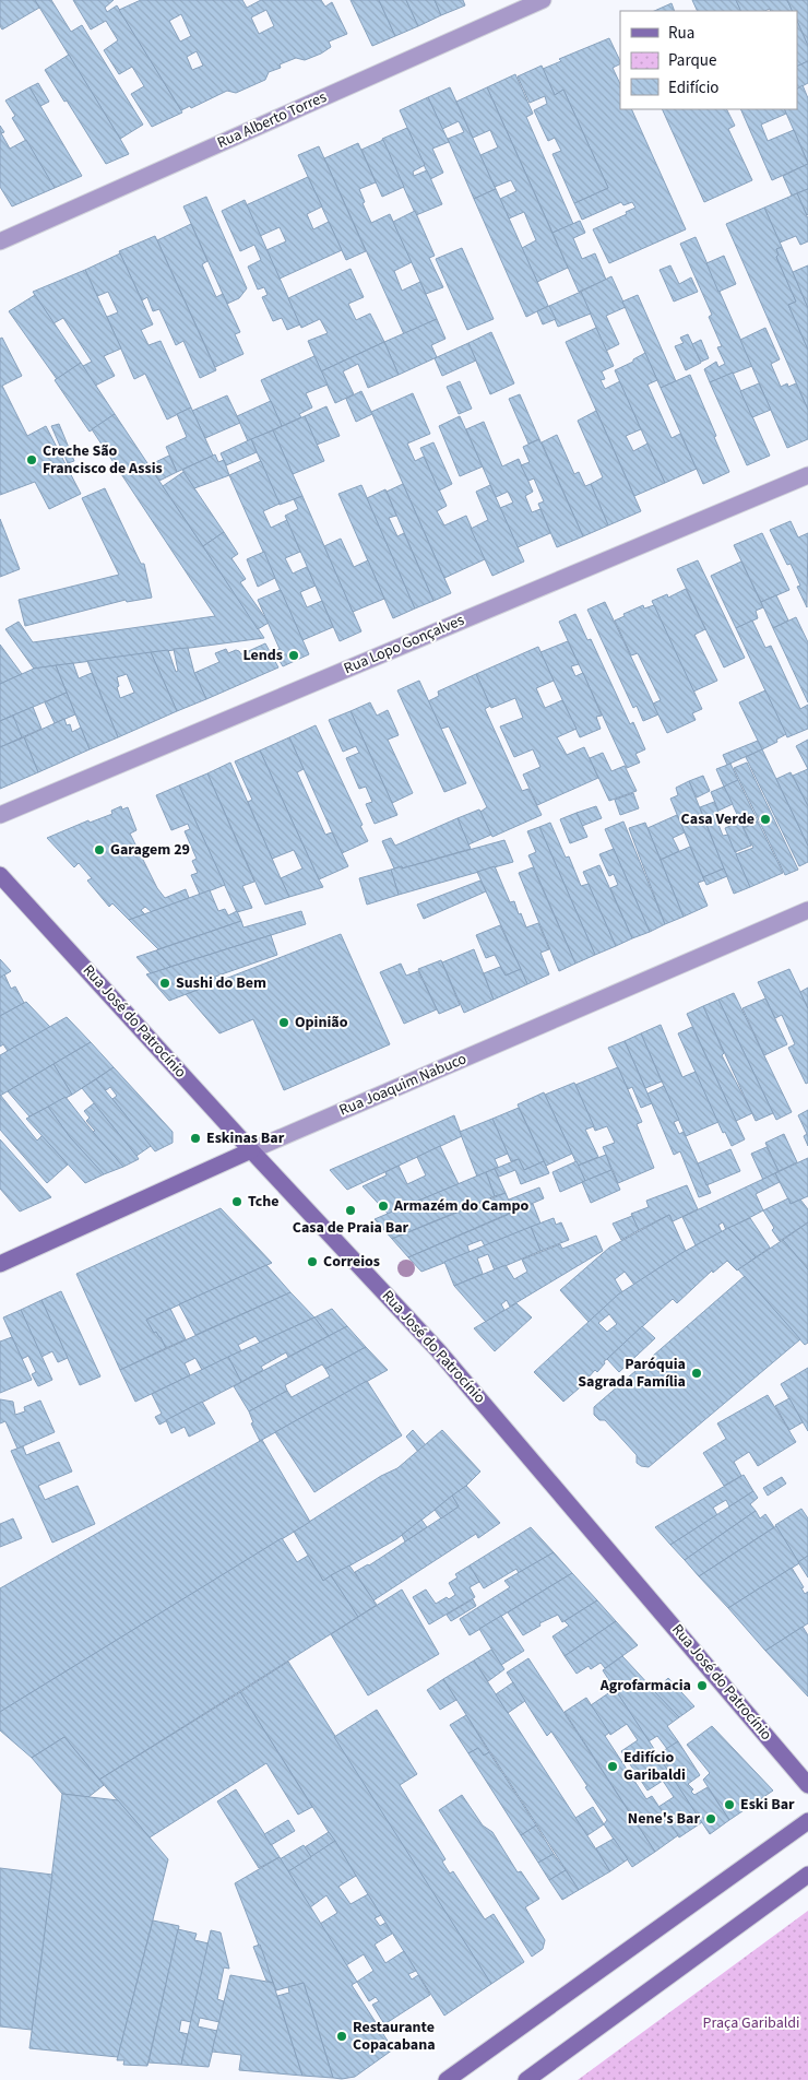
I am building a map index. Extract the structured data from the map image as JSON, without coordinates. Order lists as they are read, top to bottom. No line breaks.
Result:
{"streets":{"street":["Rua Alberto Torres","Rua Lopo Gonçalves","Rua José do Patrocínio","Rua Joaquim Nabuco"]},"crossings":[["Rua José do Patrocínio","Rua Joaquim Nabuco"]],"parks":["Praça Garibaldi"],"places":["Creche São Francisco de Assis","Lends","Casa Verde","Garagem 29","Sushi do Bem","Opinião","Eskinas Bar","Tche","Armazém do Campo","Casa de Praia Bar","Correios","Paróquia Sagrada Família","Agrofarmacia","Edifício Garibaldi","Eski Bar","Nene's Bar","Restaurante Copacabana"],"legend":["Rua","Parque","Edifício"]}
